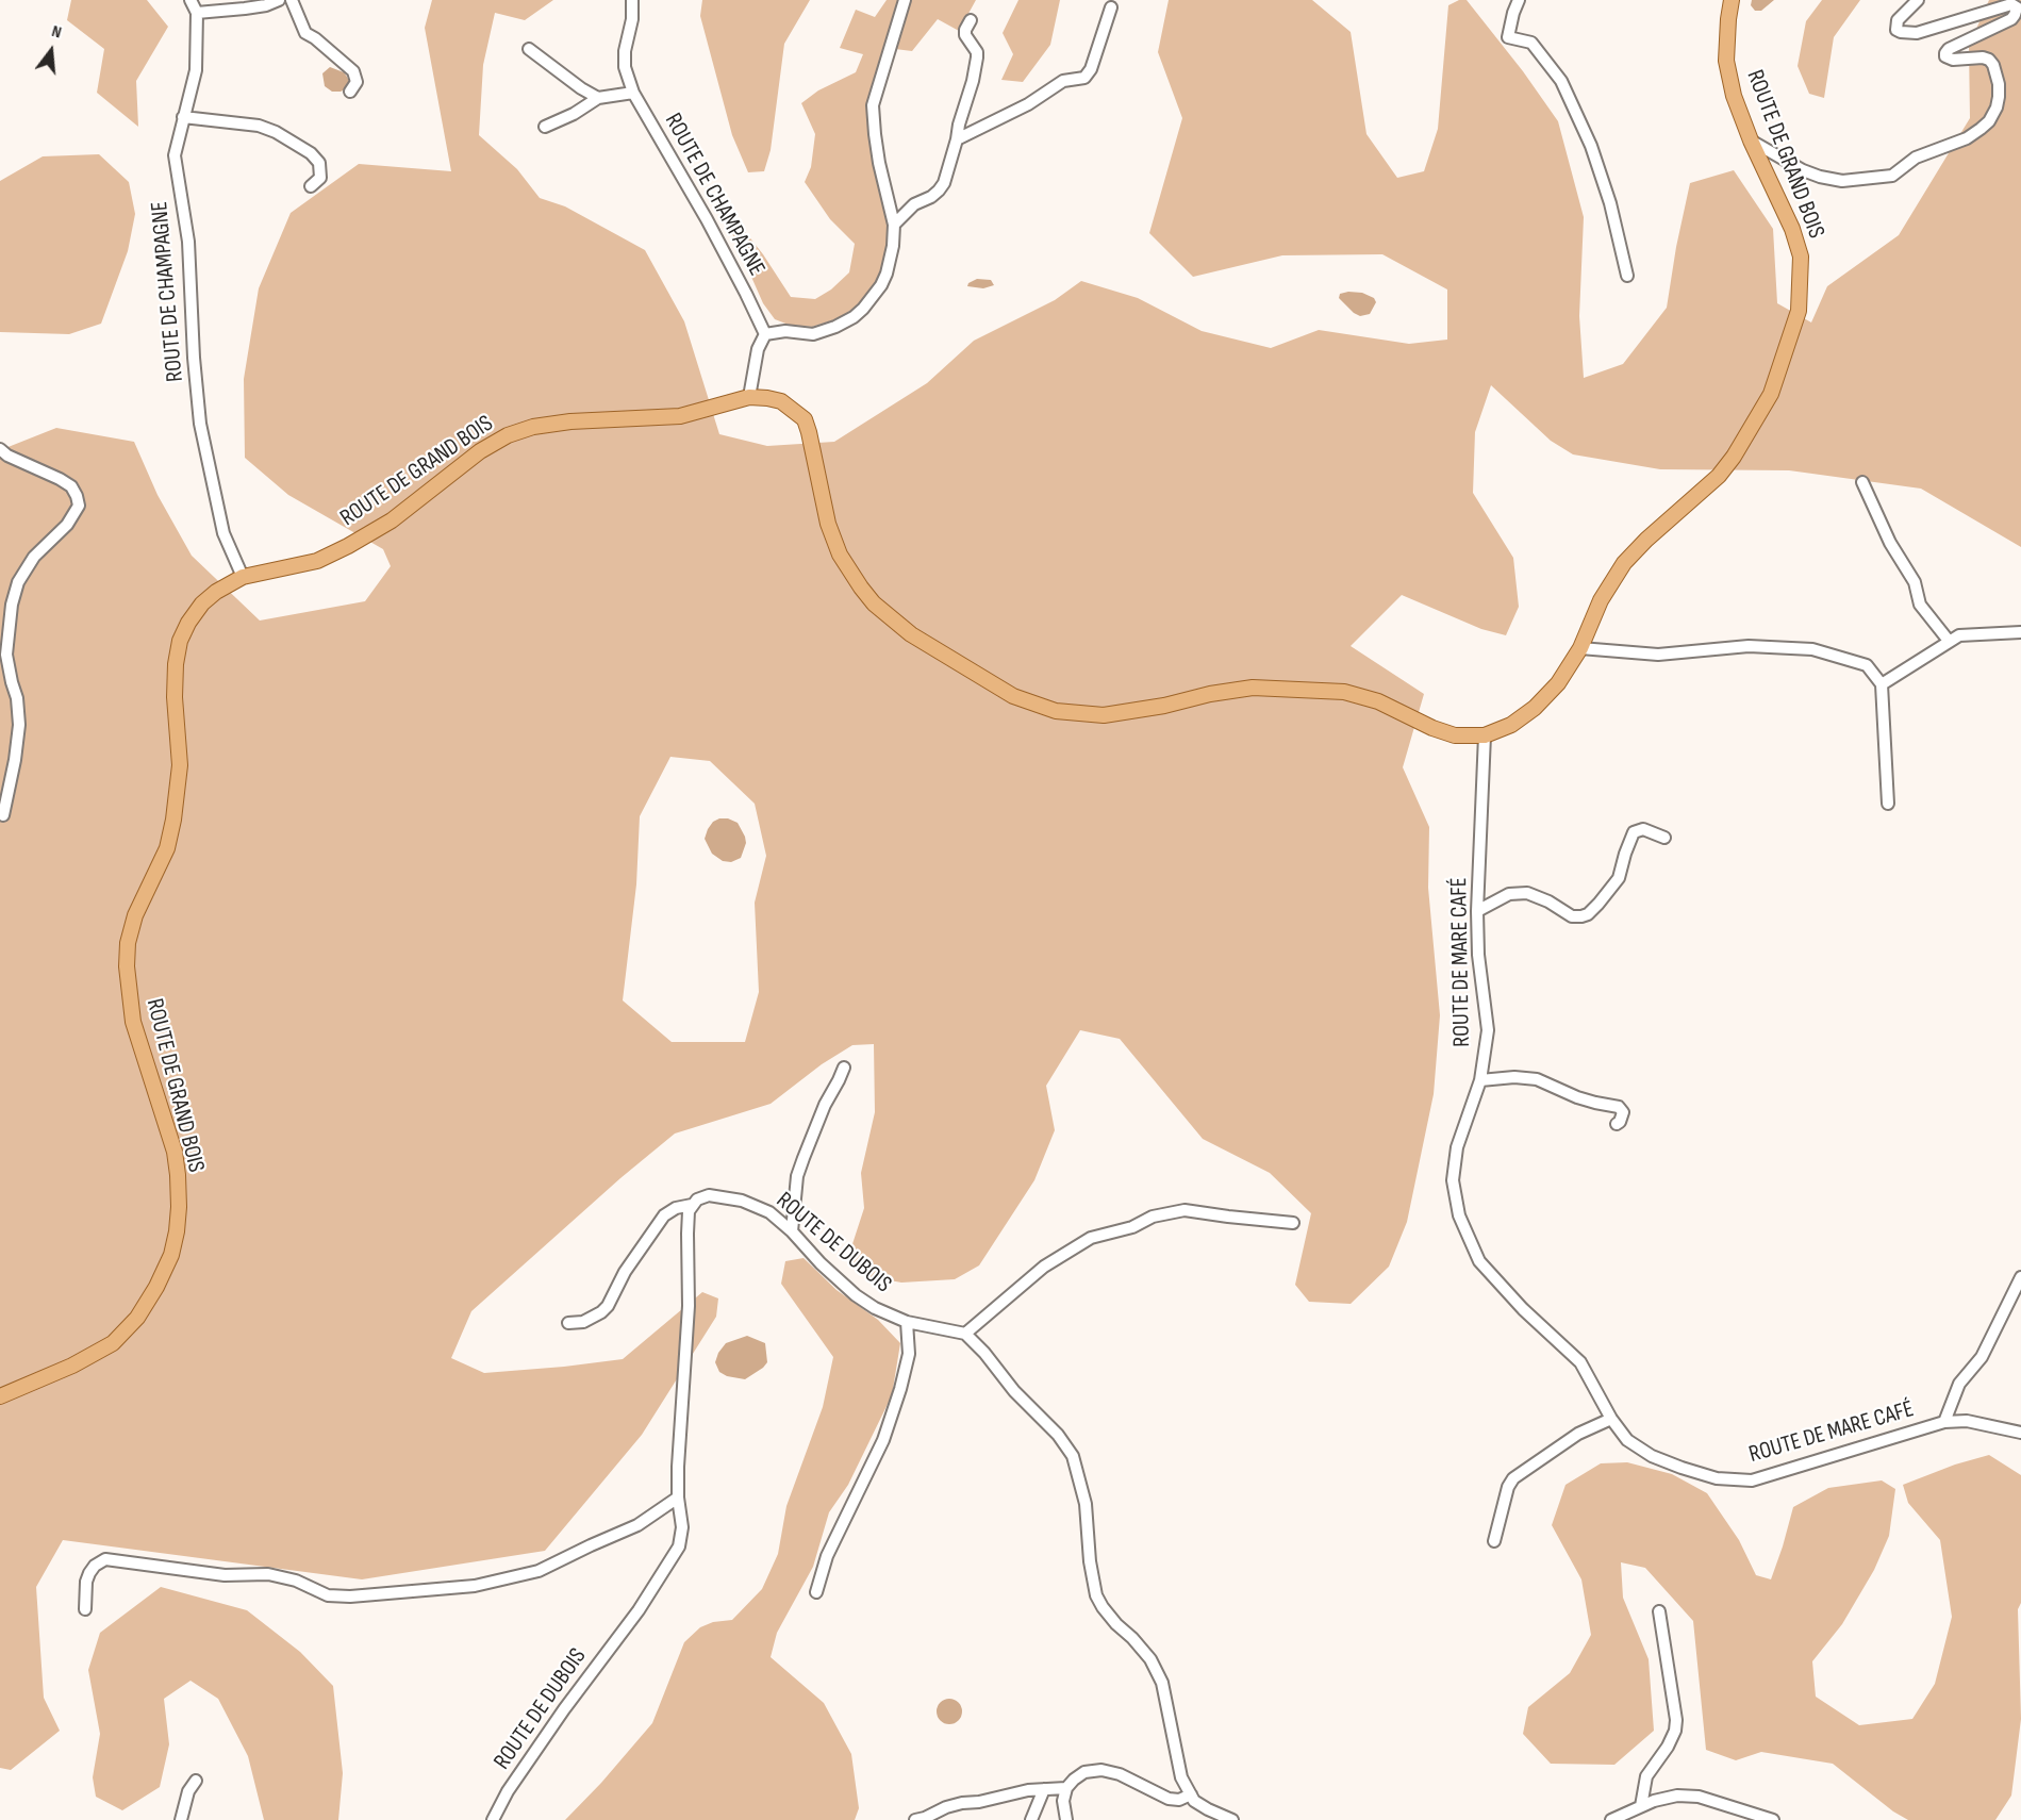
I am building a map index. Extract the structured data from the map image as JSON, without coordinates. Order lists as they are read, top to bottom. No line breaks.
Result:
{"streets":{"main road":["ROUTE DE GRAND BOIS"],"street":["ROUTE DE CHAMPAGNE","ROUTE DE MARE CAFÉ","ROUTE DE DUBOIS"]},"crossings":[["ROUTE DE GRAND BOIS","ROUTE DE CHAMPAGNE"],["ROUTE DE GRAND BOIS","ROUTE DE MARE CAFÉ"]],"north":"top"}
